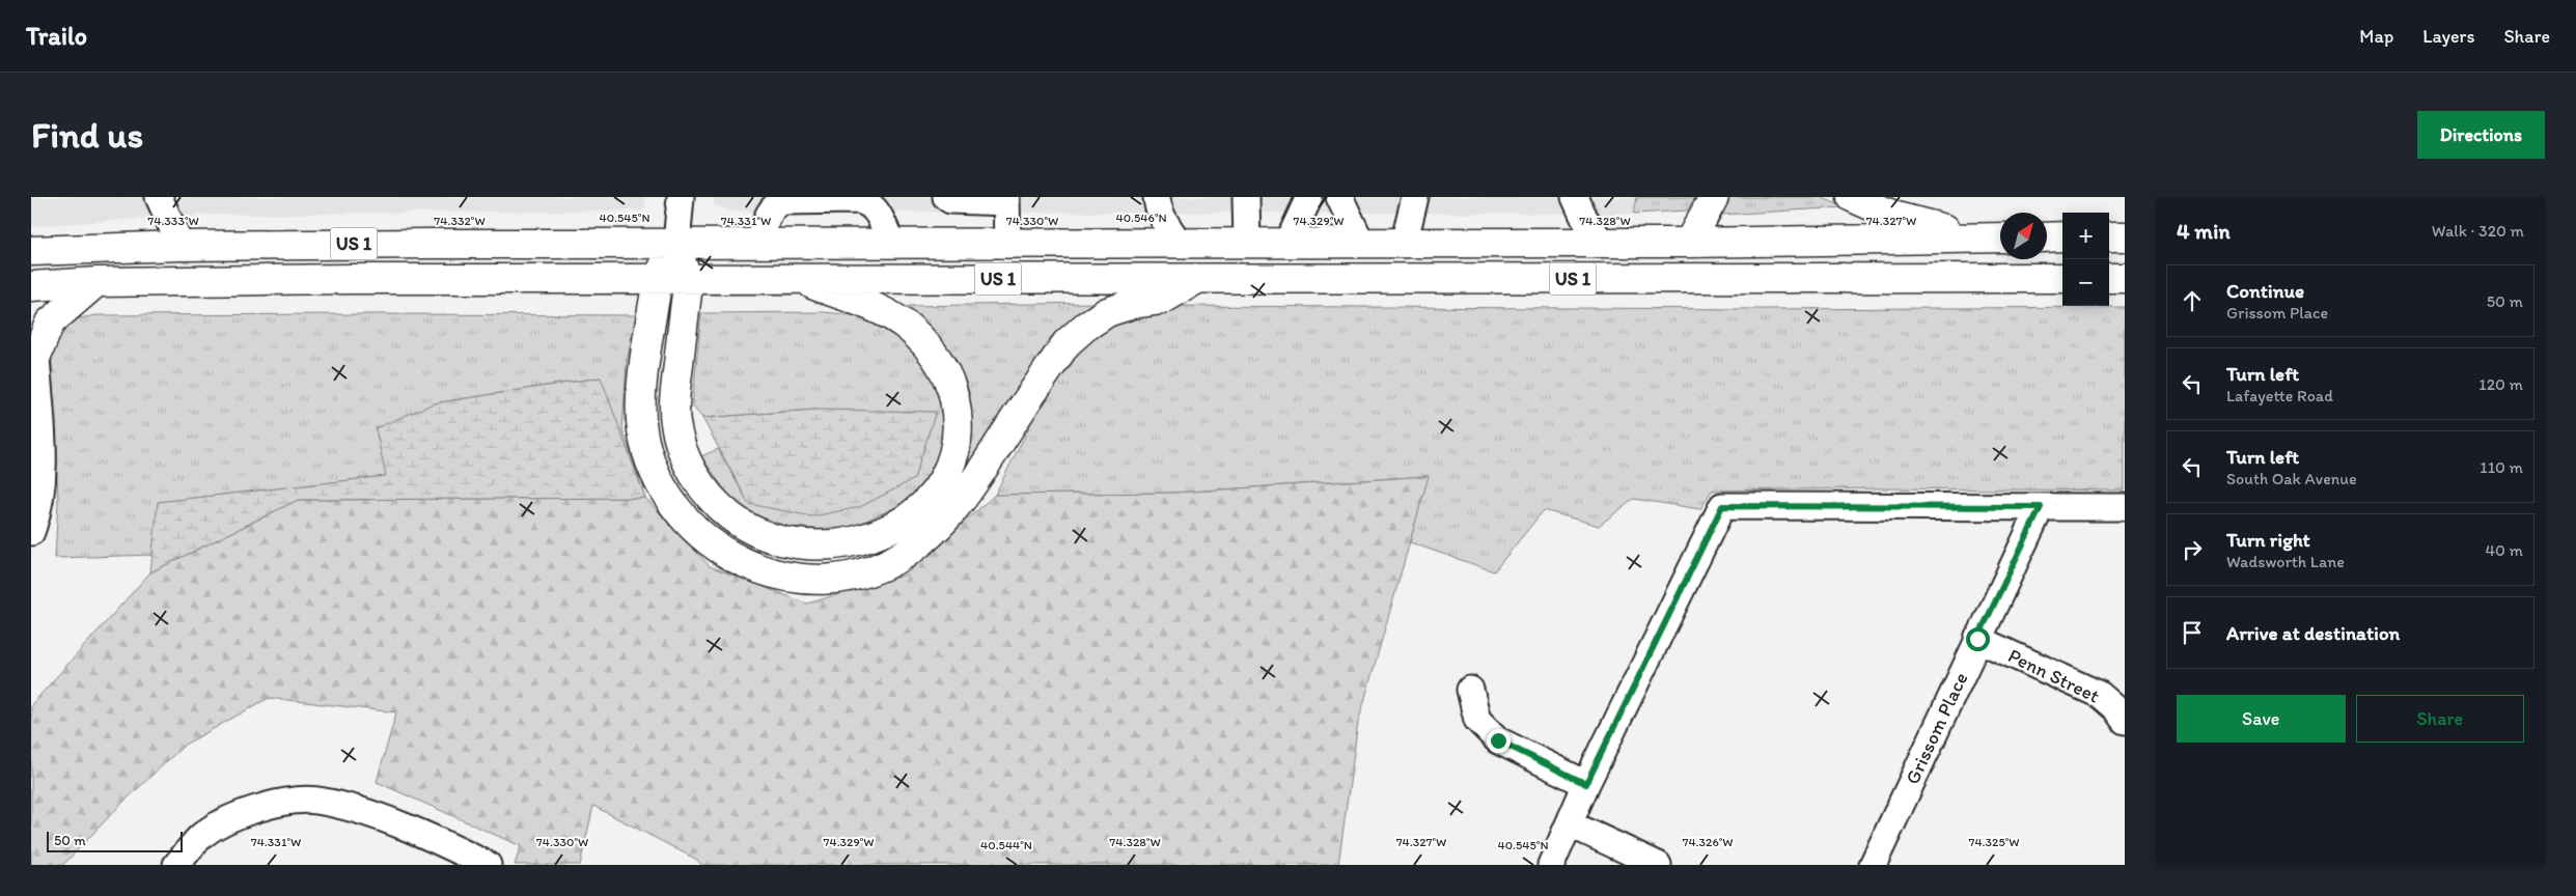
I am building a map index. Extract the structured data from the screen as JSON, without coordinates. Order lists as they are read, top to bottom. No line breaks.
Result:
{"streets":{"highway":["US 1"],"street":["Penn Street","Grissom Place"]},"crossings":[["Penn Street","Grissom Place"]],"scale_bar":"50 m","north":"top right","page":{"header":"Trailo","nav":["Map","Layers","Share"],"buttons":["Directions",["Save","Share"]],"title":"Find us","heading":["4 min","Walk · 320 m"],"map_buttons":["+","−"],"list":[["Continue","Grissom Place","50 m"],["Turn left","Lafayette Road","120 m"],["Turn left","South Oak Avenue","110 m"],["Turn right","Wadsworth Lane","40 m"],"Arrive at destination"],"scale":"50 m"},"coordinates":["40.545°N","40.546°N","74.333°W","74.332°W","74.331°W","74.330°W","74.329°W","74.328°W","74.327°W","74.326°W","74.325°W","40.544°N"]}
